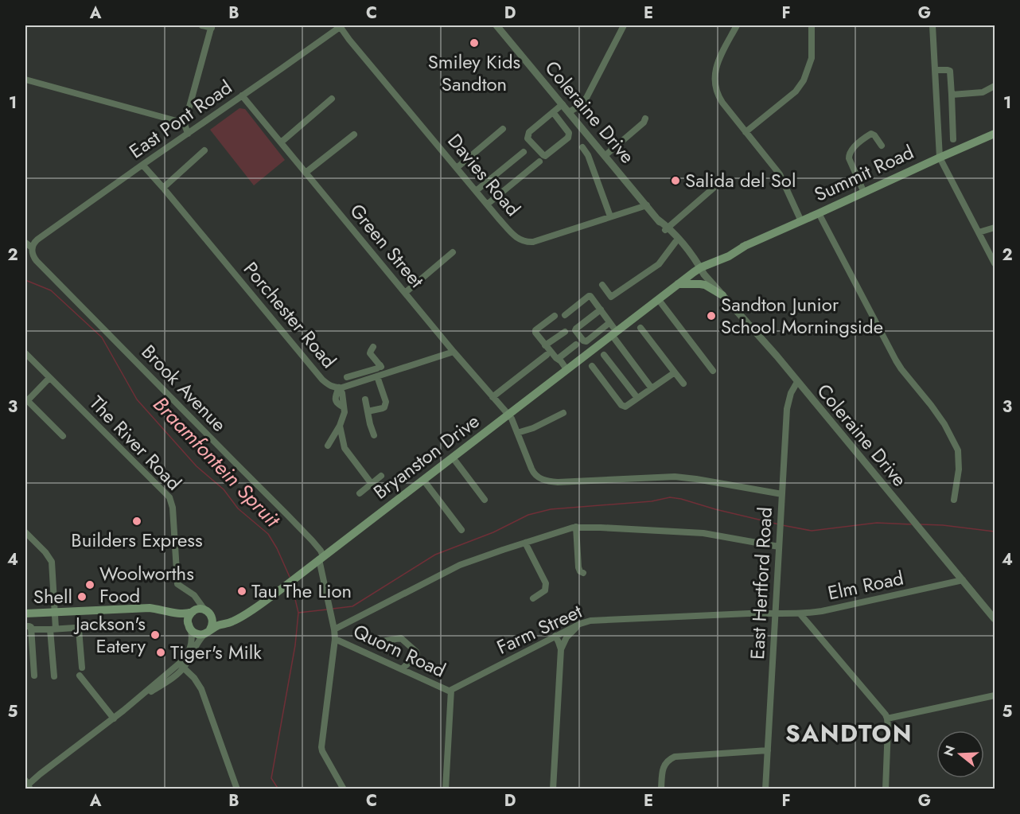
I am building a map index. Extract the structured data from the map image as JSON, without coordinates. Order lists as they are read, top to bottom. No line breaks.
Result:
{"streets":{"main road":["Summit Road","Bryanston Drive"],"street":["Coleraine Drive","East Pont Road","Davies Road","Green Street","Porchester Road","Brook Avenue","The River Road","East Hertford Road","Elm Road","Farm Street","Quorn Road"]},"crossings":[["Coleraine Drive","Summit Road"],["Coleraine Drive","Davies Road"],["Coleraine Drive","Bryanston Drive"],["Coleraine Drive","East Hertford Road"],["Coleraine Drive","Elm Road"],["East Pont Road","Davies Road"],["East Pont Road","Green Street"],["East Pont Road","Porchester Road"],["East Pont Road","Brook Avenue"],["Summit Road","Bryanston Drive"],["Green Street","Porchester Road"],["Green Street","Bryanston Drive"],["Green Street","East Hertford Road"],["Brook Avenue","Bryanston Drive"],["Brook Avenue","Quorn Road"],["The River Road","Bryanston Drive"],["East Hertford Road","Elm Road"],["East Hertford Road","Farm Street"],["Elm Road","Farm Street"],["Farm Street","Quorn Road"]],"districts":["SANDTON"],"water":["Braamfontein Spruit"],"places":["Smiley Kids Sandton","Salida del Sol","Sandton Junior School Morningside","Builders Express","Woolworths Food","Tau The Lion","Shell","Jackson's Eatery","Tiger's Milk"],"north":"left","grid":{"columns":["A","B","C","D","E","F","G"],"rows":["1","2","3","4","5"]}}
